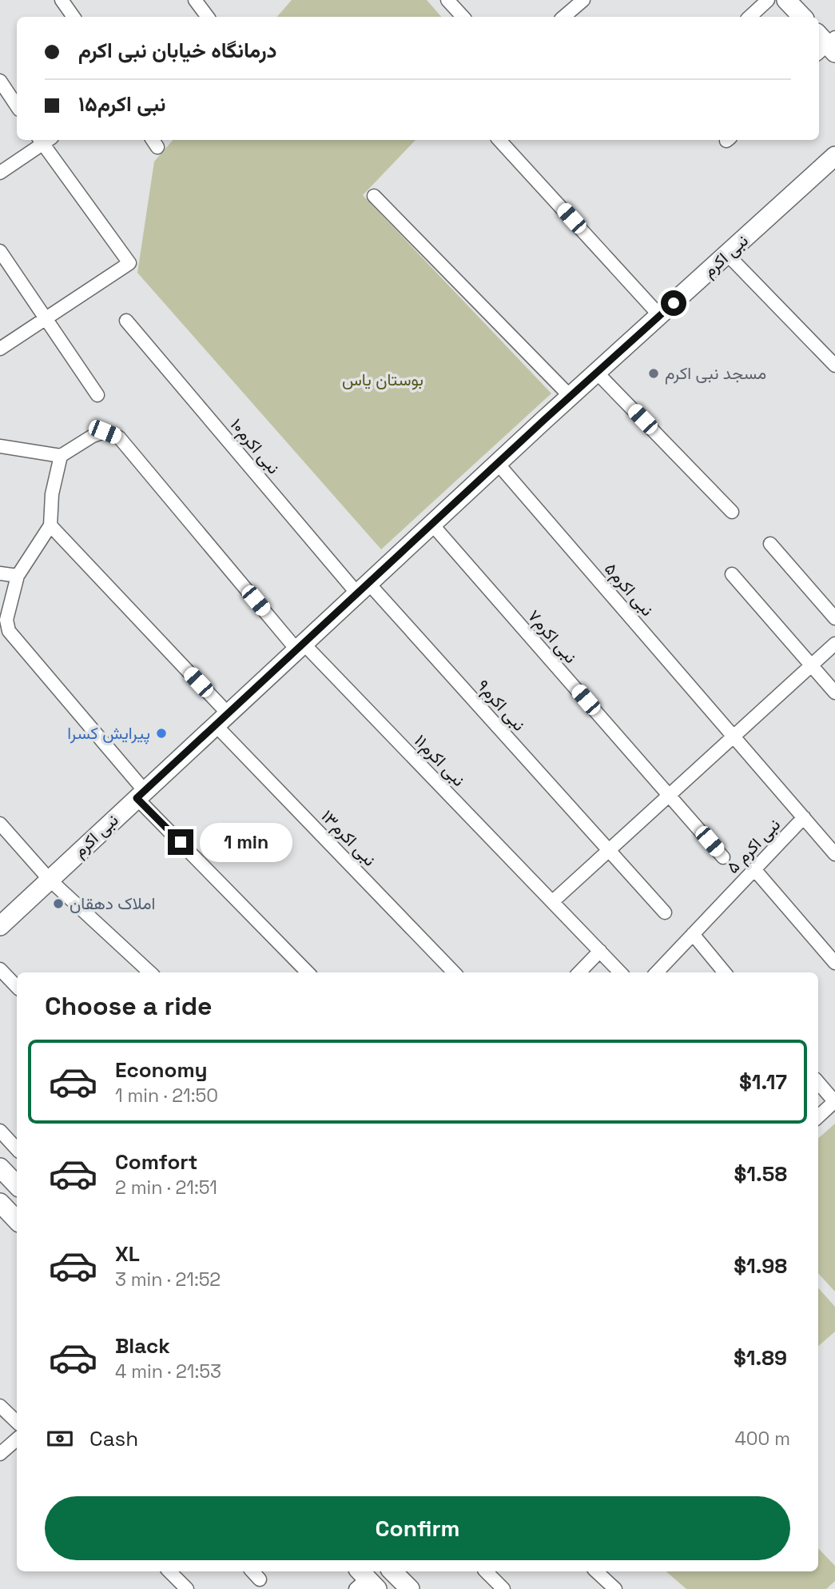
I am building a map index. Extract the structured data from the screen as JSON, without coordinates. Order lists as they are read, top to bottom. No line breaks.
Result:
{"streets":{"street":["نبی اکرم","نبی اکرم۱۰","نبی اکرم۵","نبی اکرم۷","نبی اکرم۹","نبی اکرم۱۱","نبی اکرم۱۳","نبی اکرم ۵"]},"crossings":[["نبی اکرم","نبی اکرم۱۰"],["نبی اکرم","نبی اکرم۵"],["نبی اکرم","نبی اکرم۷"],["نبی اکرم","نبی اکرم۹"],["نبی اکرم","نبی اکرم۱۱"],["نبی اکرم","نبی اکرم۱۳"],["نبی اکرم۱۰","نبی اکرم۹"],["نبی اکرم۵","نبی اکرم ۵"]],"parks":["بوستان یاس"],"places":["مسجد نبی اکرم","پیرایش کسرا","املاک دهقان"],"page":{"banner":["درمانگاه خیابان نبی اکرم","نبی اکرم۱۵"],"bubble":"1 min","heading":"Choose a ride","list":[{"name":"Economy","note":"1 min · 21:50","value":"$1.17"},{"name":"Comfort","note":"2 min · 21:51","value":"$1.58"},{"name":"XL","note":"3 min · 21:52","value":"$1.98"},{"name":"Black","note":"4 min · 21:53","value":"$1.89"}],"pay":["Cash","400 m"],"buttons":"Confirm"}}
